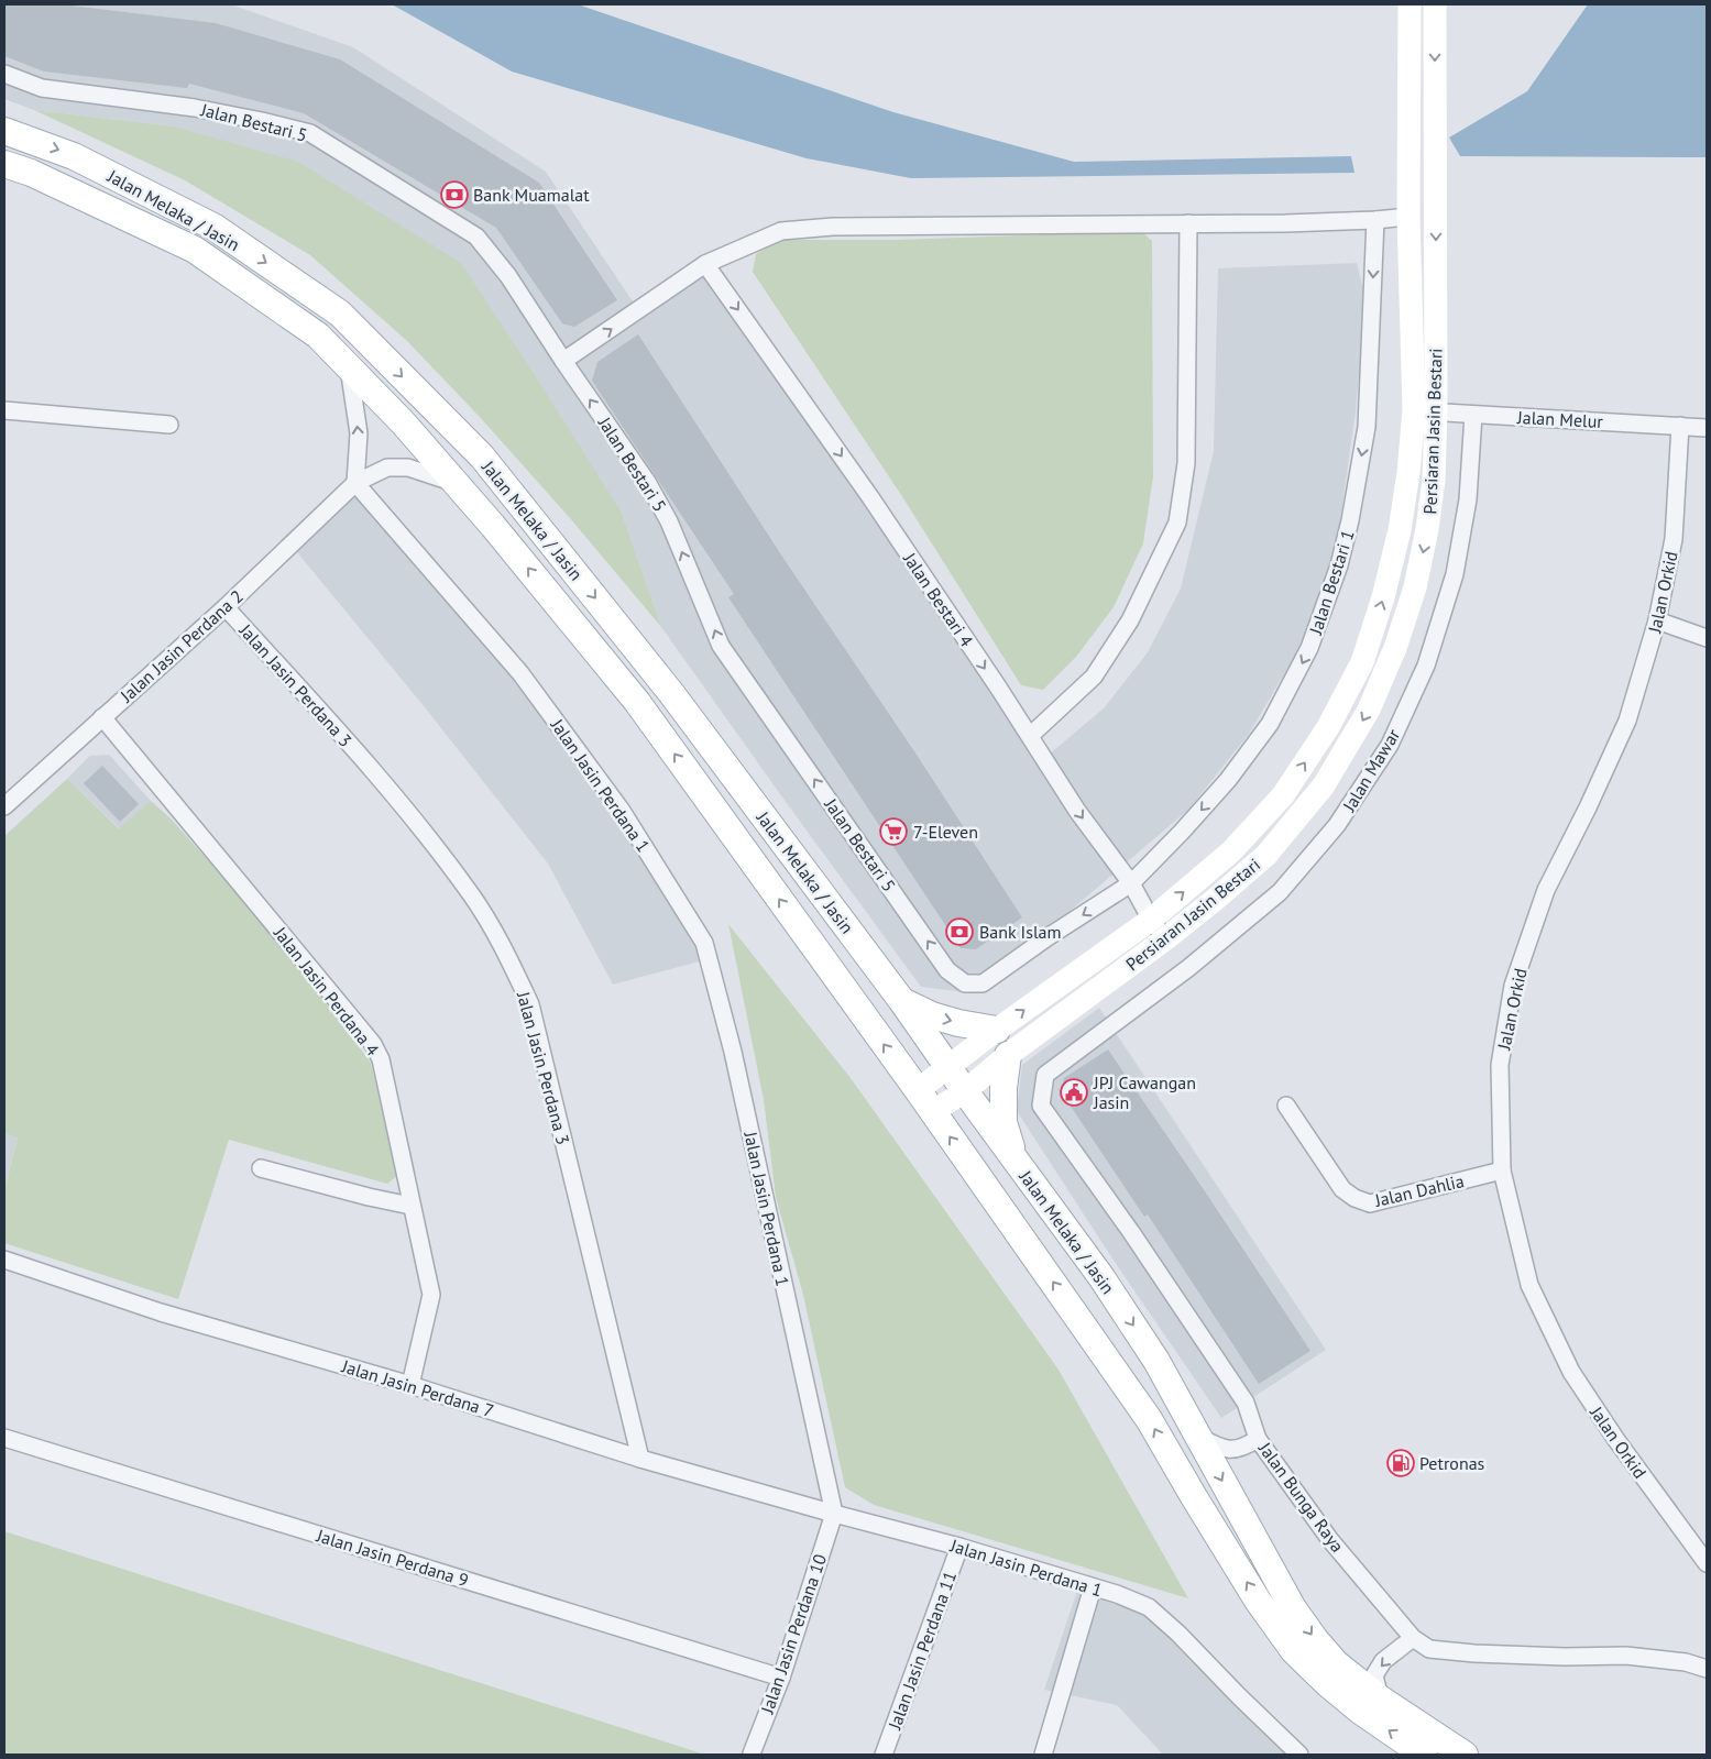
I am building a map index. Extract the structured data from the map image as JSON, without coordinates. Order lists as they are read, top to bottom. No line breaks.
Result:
{"streets":{"main road":["Jalan Melaka / Jasin"],"street":["Jalan Bestari 5","Jalan Melur","Persiaran Jasin Bestari","Jalan Bestari 1","Jalan Orkid","Jalan Bestari 4","Jalan Jasin Perdana 2","Jalan Jasin Perdana 3","Jalan Mawar","Jalan Jasin Perdana 1","Jalan Jasin Perdana 4","Jalan Dahlia","Jalan Jasin Perdana 7","Jalan Bunga Raya","Jalan Jasin Perdana 9","Jalan Jasin Perdana 10","Jalan Jasin Perdana 11"]},"crossings":[["Jalan Bestari 5","Jalan Bestari 1"],["Jalan Bestari 5","Jalan Bestari 4"],["Jalan Melaka / Jasin","Persiaran Jasin Bestari"],["Jalan Melaka / Jasin","Jalan Jasin Perdana 2"],["Jalan Melur","Persiaran Jasin Bestari"],["Jalan Melur","Jalan Orkid"],["Jalan Melur","Jalan Mawar"],["Persiaran Jasin Bestari","Jalan Bestari 4"],["Jalan Bestari 1","Jalan Bestari 4"],["Jalan Orkid","Jalan Dahlia"],["Jalan Jasin Perdana 2","Jalan Jasin Perdana 3"],["Jalan Jasin Perdana 2","Jalan Jasin Perdana 1"],["Jalan Jasin Perdana 2","Jalan Jasin Perdana 4"],["Jalan Jasin Perdana 3","Jalan Jasin Perdana 7"],["Jalan Mawar","Jalan Bunga Raya"],["Jalan Jasin Perdana 1","Jalan Jasin Perdana 7"],["Jalan Jasin Perdana 1","Jalan Jasin Perdana 10"],["Jalan Jasin Perdana 1","Jalan Jasin Perdana 11"],["Jalan Jasin Perdana 4","Jalan Jasin Perdana 7"],["Jalan Jasin Perdana 7","Jalan Jasin Perdana 10"],["Jalan Jasin Perdana 9","Jalan Jasin Perdana 10"]],"one_way":["Jalan Bestari 5","Jalan Bestari 1","Jalan Bestari 4"],"places":{"bank":["Bank Muamalat","Bank Islam"],"supermarket":["7-Eleven"],"public building":["JPJ Cawangan Jasin"],"fuel station":["Petronas"]}}
